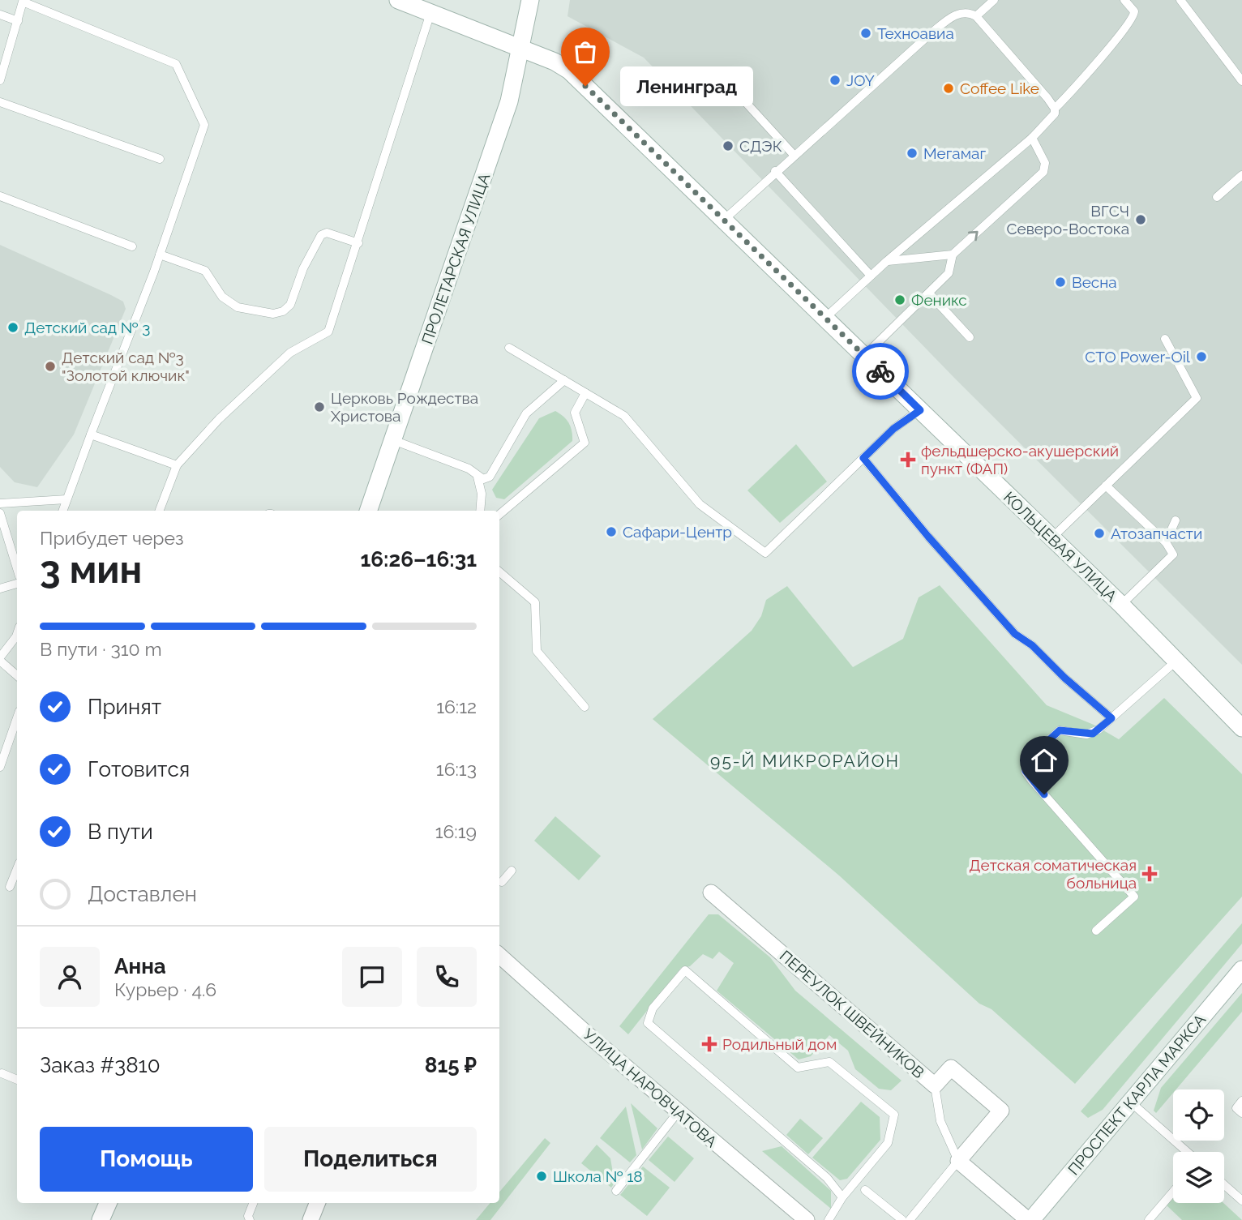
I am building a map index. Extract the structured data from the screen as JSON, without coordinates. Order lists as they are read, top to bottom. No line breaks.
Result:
{"streets":{"main road":["ПРОЛЕТАРСКАЯ УЛИЦА","КОЛЬЦЕВАЯ УЛИЦА","ПРОСПЕКТ КАРЛА МАРКСА"],"street":["ПЕРЕУЛОК ШВЕЙНИКОВ","УЛИЦА НАРОВЧАТОВА"]},"crossings":[["ПРОЛЕТАРСКАЯ УЛИЦА","КОЛЬЦЕВАЯ УЛИЦА"]],"districts":["95-Й МИКРОРАЙОН"],"places":{"other":["Техноавиа","JOY","Ленинград","Coffee Like","СДЭК","Мегамаг","ВГСЧ Северо-Востока","Весна","Феникс","Детский сад № 3","СТО Power-Oil","Детский сад №3 \"Золотой ключик\"","Церковь Рождества Христова","Сафари-Центр","Атозапчасти","Школа № 18"],"health":["фельдшерско-акушерский пункт (ФАП)","Детская соматическая больница","Родильный дом"]},"page":{"bubble":"Ленинград","heading":["3 мин","Прибудет через","16:26–16:31"],"panel":["Анна","Курьер · 4.6","Заказ #3810","815 ₽"],"bar":"В пути · 310 m","list":[["Принят","16:12"],["Готовится","16:13"],["В пути","16:19"],"Доставлен"],"buttons":["Помощь","Поделиться"]}}
